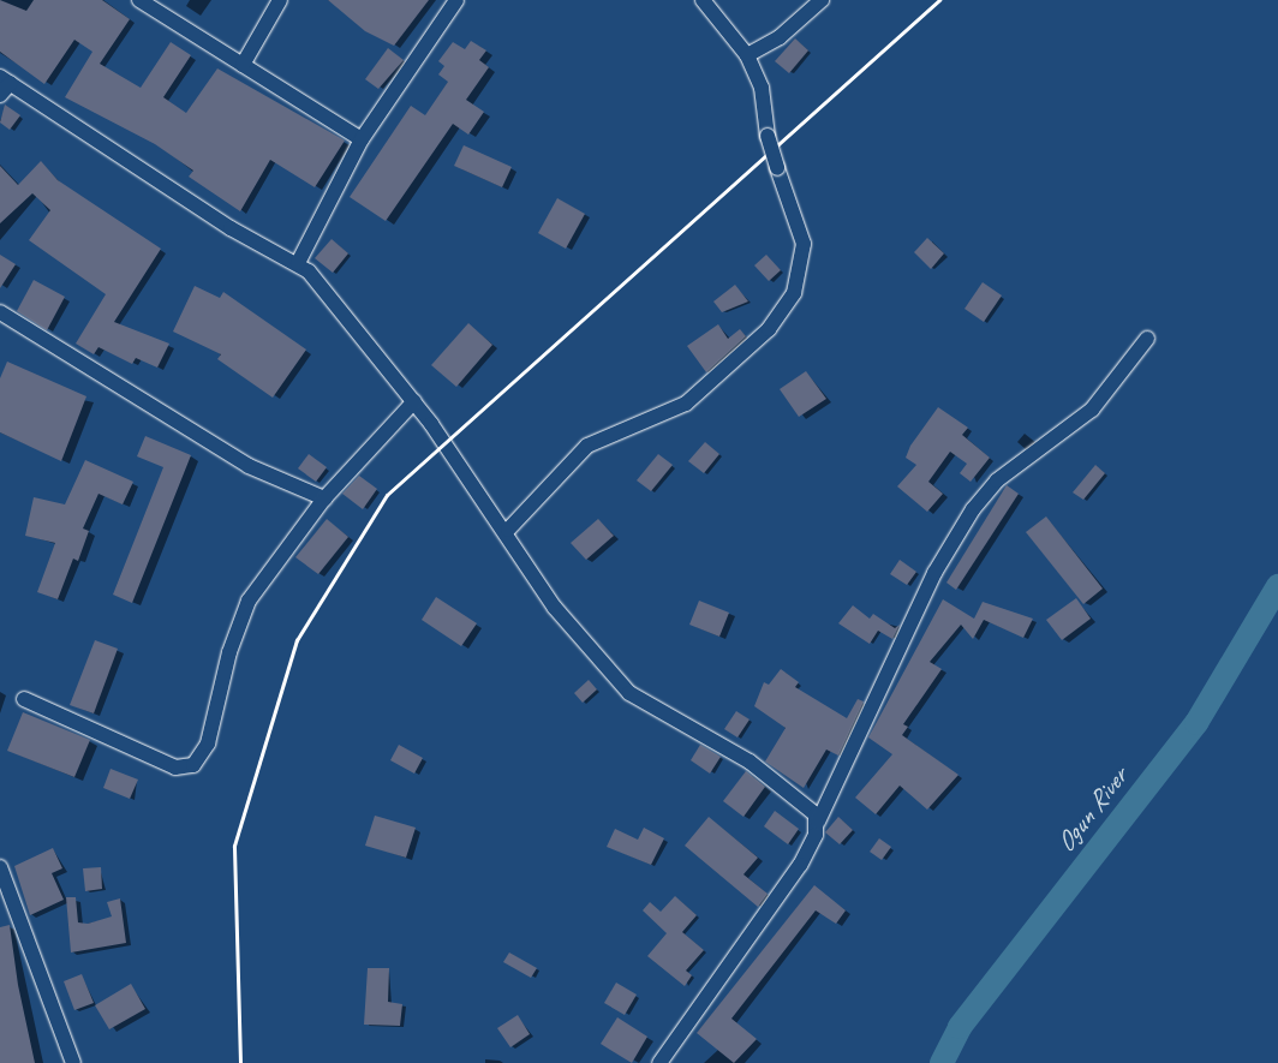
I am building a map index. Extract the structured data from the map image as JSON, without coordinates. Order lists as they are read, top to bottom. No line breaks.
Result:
{"water":["Ogun River"]}
